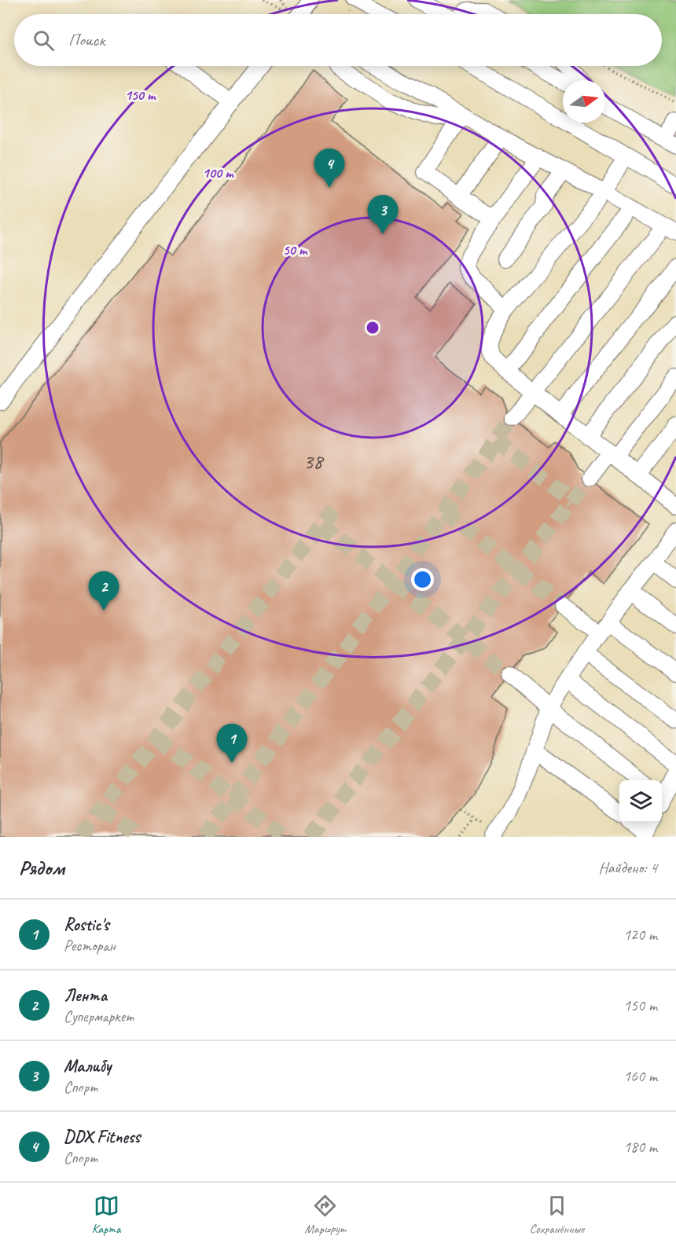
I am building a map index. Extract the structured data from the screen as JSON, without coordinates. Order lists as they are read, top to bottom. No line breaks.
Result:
{"house_numbers":["38"],"north":"right","page":{"search":"Поиск","pins":["4","3","2","1"],"heading":["Рядом","Найдено: 4"],"list":[{"mark":"1","name":"Rostic's","note":"Ресторан","value":"120 m"},{"mark":"2","name":"Лента","note":"Супермаркет","value":"150 m"},{"mark":"3","name":"Малибу","note":"Спорт","value":"160 m"},{"mark":"4","name":"DDX Fitness","note":"Спорт","value":"180 m"}],"nav":["Карта","Маршрут","Сохранённые"]},"rings":["150 m","100 m","50 m"]}
